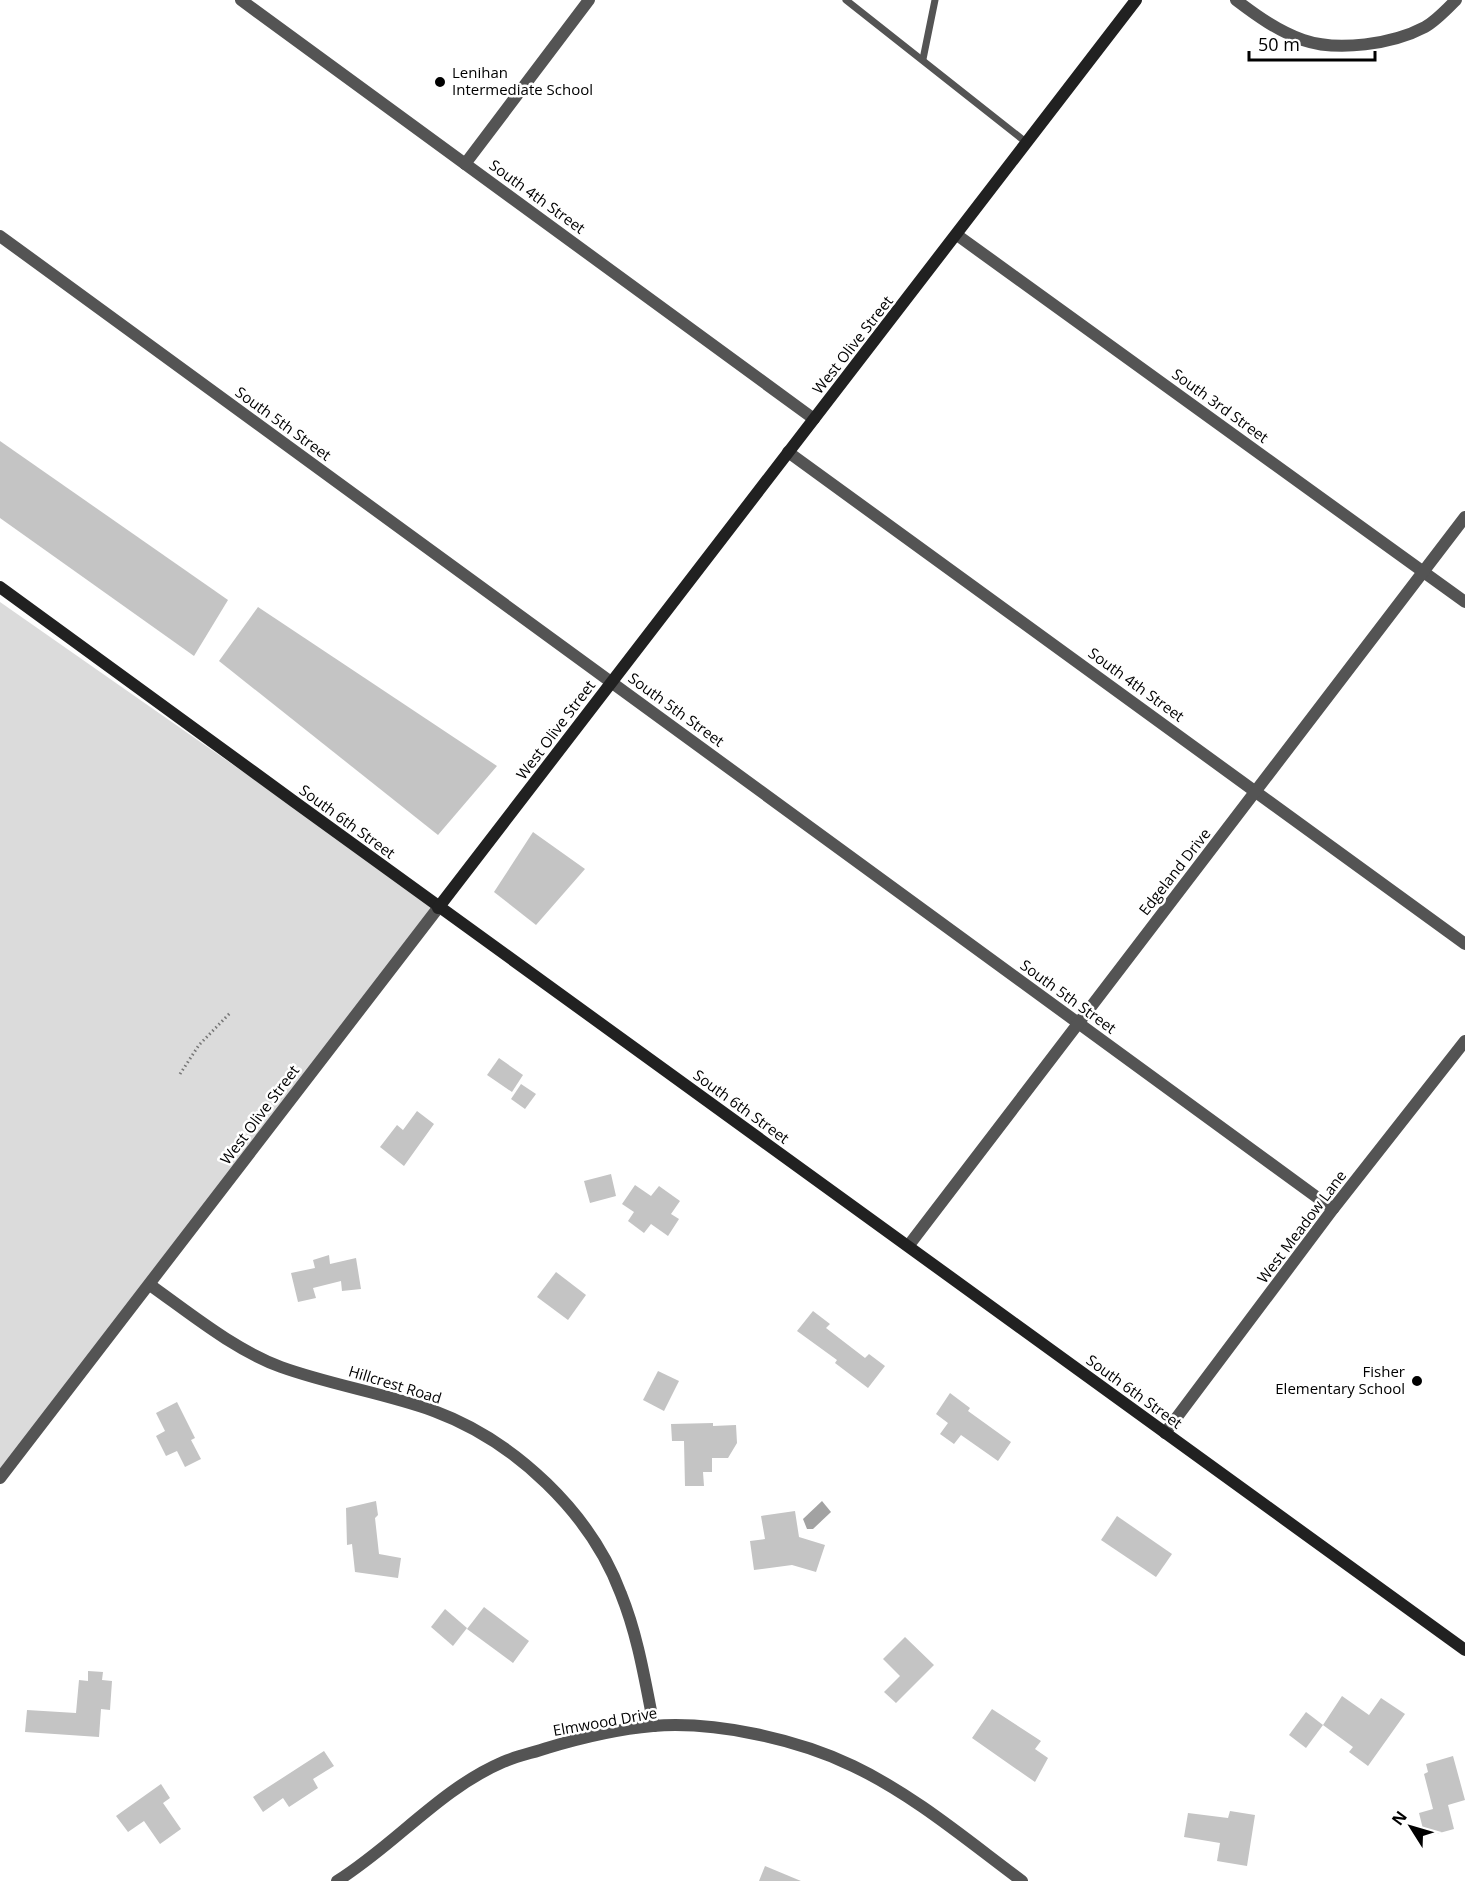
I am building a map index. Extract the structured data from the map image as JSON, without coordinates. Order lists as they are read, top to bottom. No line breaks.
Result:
{"streets":{"main road":["West Olive Street","South 6th Street"],"street":["South 4th Street","South 3rd Street","South 5th Street","Edgeland Drive","West Meadow Lane","Hillcrest Road","Elmwood Drive"]},"crossings":[["South 4th Street","West Olive Street"],["South 4th Street","Edgeland Drive"],["West Olive Street","South 3rd Street"],["West Olive Street","South 5th Street"],["West Olive Street","South 6th Street"],["West Olive Street","Hillcrest Road"],["South 3rd Street","Edgeland Drive"],["South 5th Street","Edgeland Drive"],["South 5th Street","West Meadow Lane"],["South 6th Street","Edgeland Drive"],["South 6th Street","West Meadow Lane"],["Hillcrest Road","Elmwood Drive"]],"places":["Lenihan Intermediate School","Fisher Elementary School"],"scale_bar":"50 m","north":"top left"}
